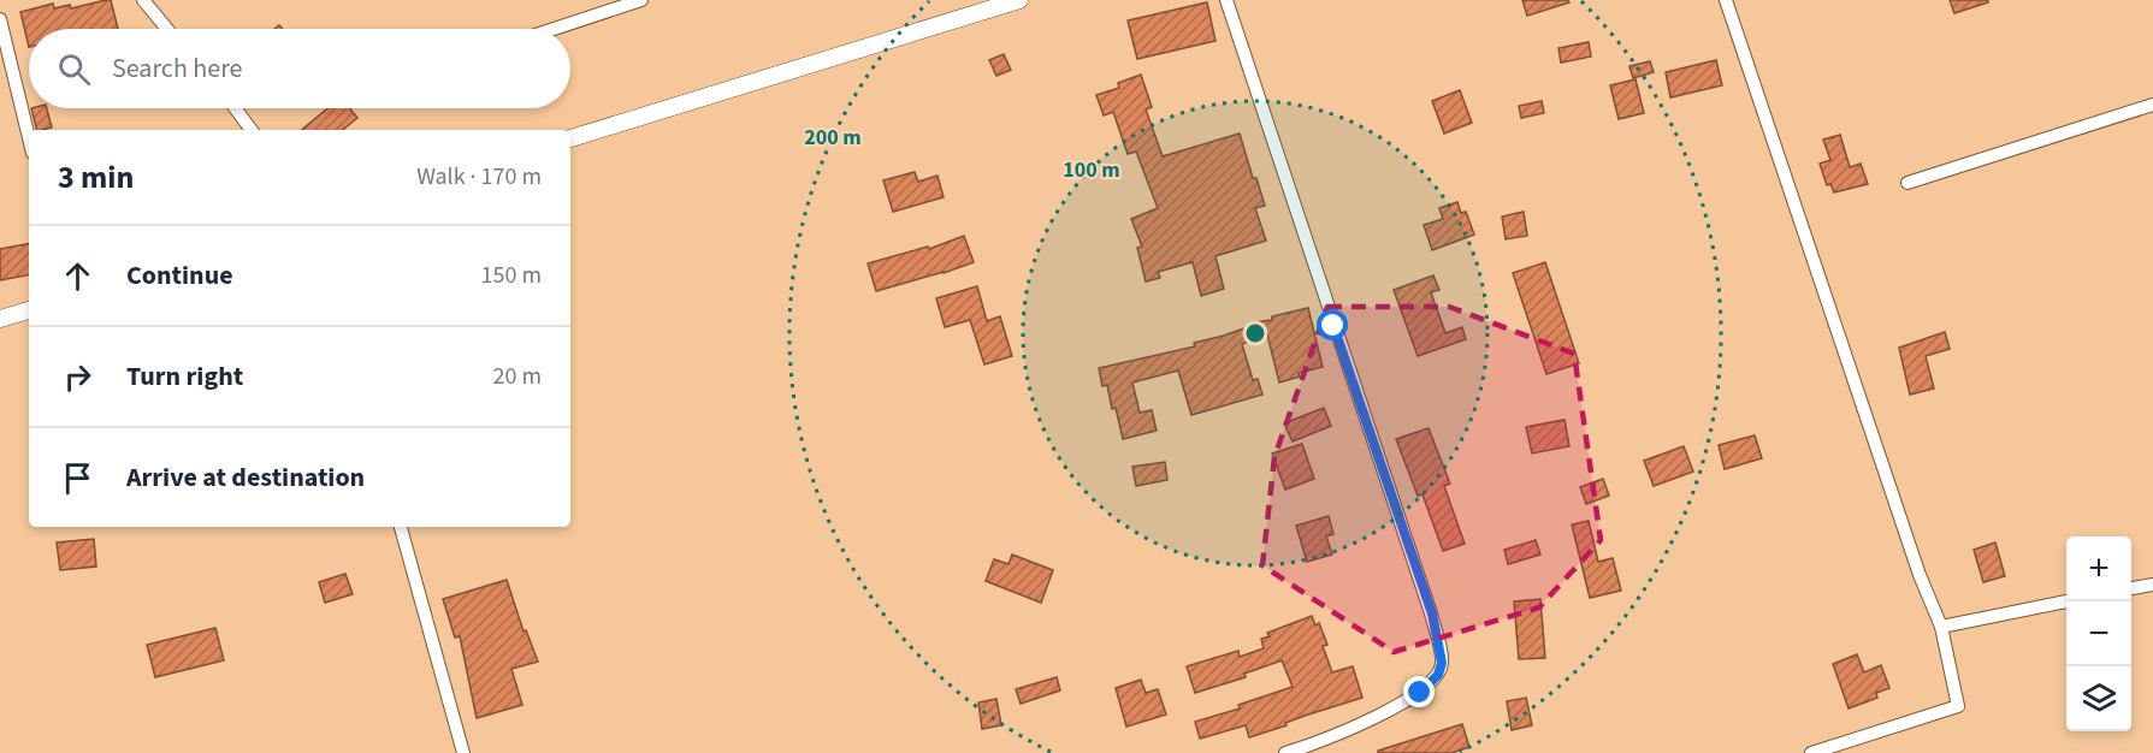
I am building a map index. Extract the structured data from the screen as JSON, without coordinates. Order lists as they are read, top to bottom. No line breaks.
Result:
{"page":{"search":"Search here","heading":["3 min","Walk · 170 m"],"list":[["Continue","150 m"],["Turn right","20 m"],"Arrive at destination"],"map_buttons":["+","−"]},"rings":["200 m","100 m"]}
